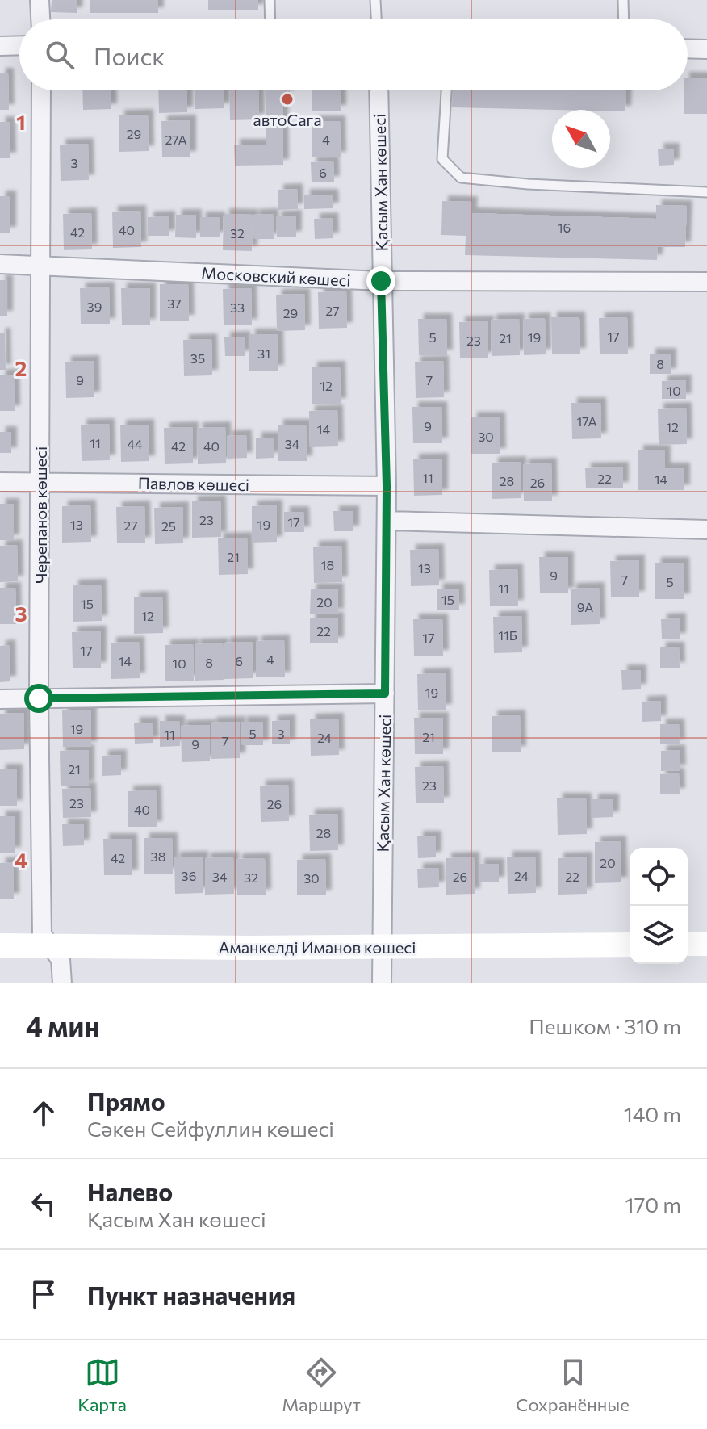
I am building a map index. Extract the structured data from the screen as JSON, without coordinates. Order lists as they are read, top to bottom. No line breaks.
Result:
{"streets":{"main road":["Аманкелді Иманов көшесі"],"street":["Қасым Хан көшесі","Московский көшесі","Павлов көшесі","Черепанов көшесі"]},"crossings":[["Қасым Хан көшесі","Московский көшесі"],["Қасым Хан көшесі","Павлов көшесі"],["Қасым Хан көшесі","Аманкелді Иманов көшесі"],["Московский көшесі","Черепанов көшесі"],["Павлов көшесі","Черепанов көшесі"],["Черепанов көшесі","Аманкелді Иманов көшесі"]],"places":["автоСага"],"house_numbers":["29","27А","4","3","6","16","40","42","32","37","39","33","27","29","17","5","19","21","23","31","35","8","9","7","12","10","17А","9","12","14","30","11","44","34","42","40","11","22","14","28","26","23","17","13","19","27","25","21","18","13","9","7","5","11","15","20","15","9А","12","22","11Б","17","17","4","14","6","8","10","19","19","5","3","11","21","24","7","9","21","23","23","26","40","28","38","42","20","36","24","34","26","22","32","30"],"north":"top left","page":{"search":"Поиск","heading":["4 мин","Пешком · 310 m"],"list":[["Прямо","Сәкен Сейфуллин көшесі","140 m"],["Налево","Қасым Хан көшесі","170 m"],"Пункт назначения"],"nav":["Карта","Маршрут","Сохранённые"]},"grid":{"rows":["1","2","3","4"]}}
